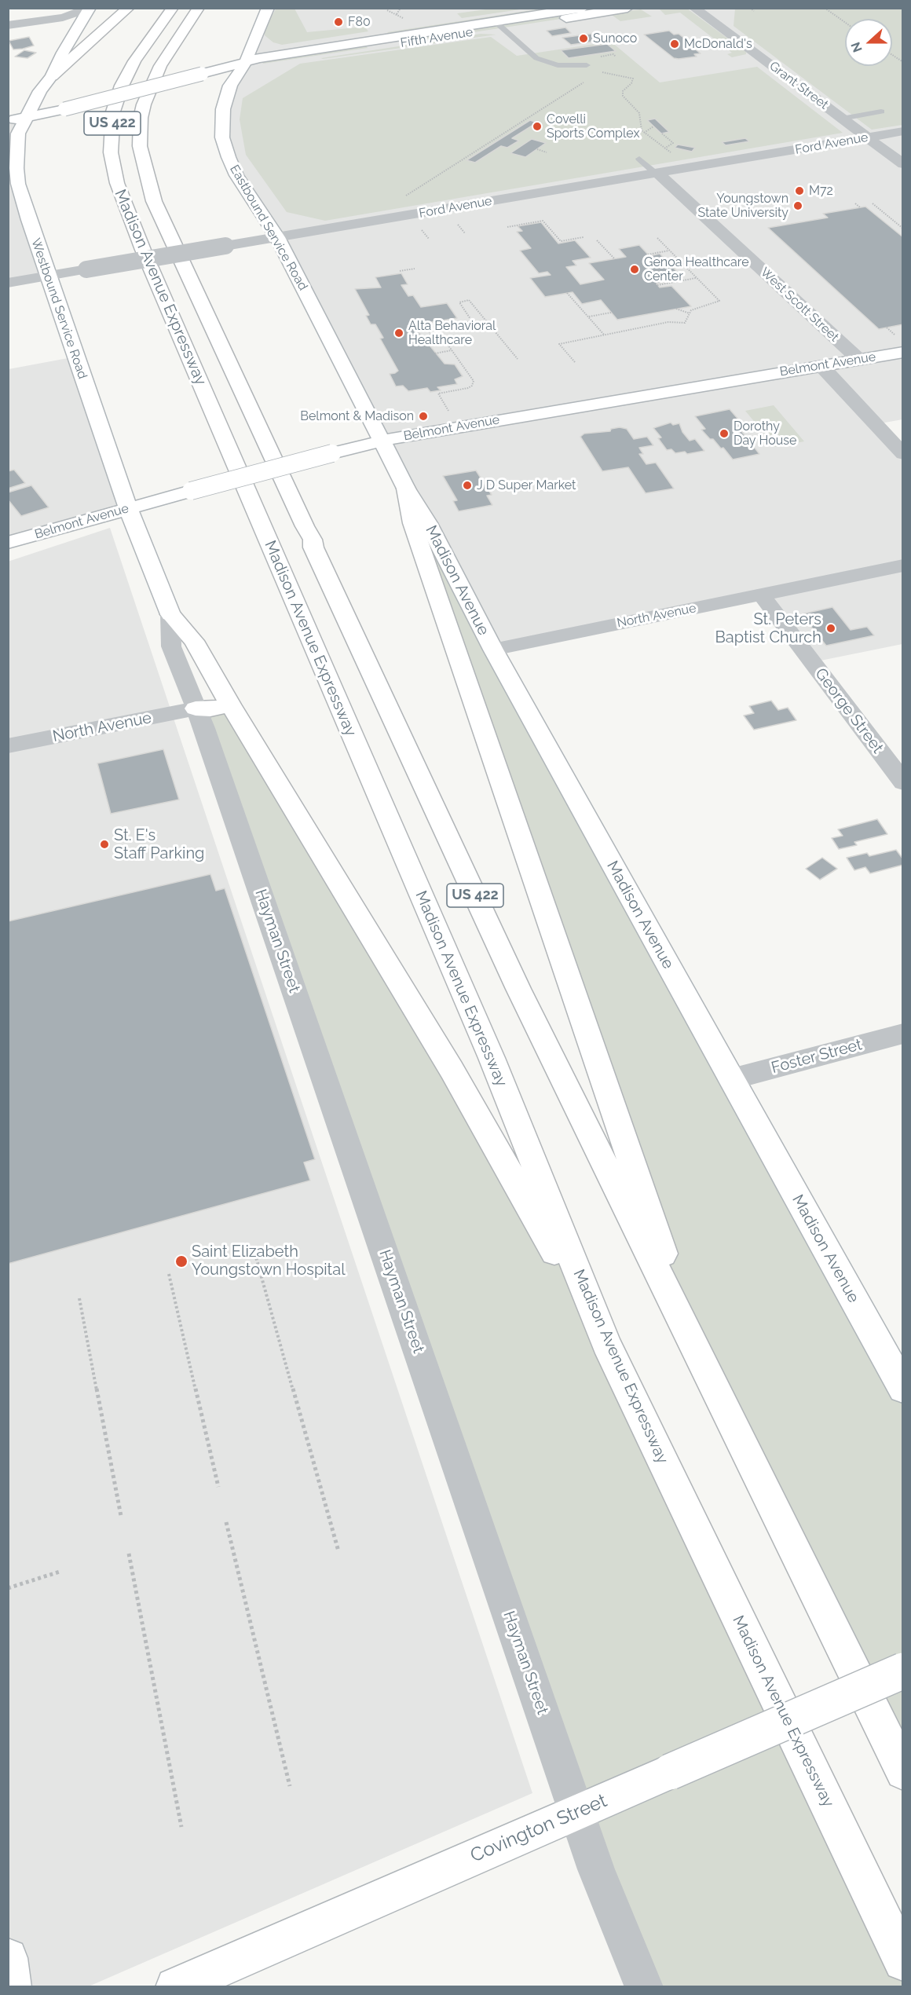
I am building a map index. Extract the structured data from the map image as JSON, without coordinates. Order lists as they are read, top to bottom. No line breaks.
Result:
{"streets":{"main road":["Fifth Avenue","US 422","Eastbound Service Road","Madison Avenue Expressway","Westbound Service Road","Belmont Avenue","Madison Avenue","Covington Street"],"street":["Grant Street","Ford Avenue","West Scott Street","North Avenue","George Street","Hayman Street","Foster Street"]},"crossings":[["Fifth Avenue","Eastbound Service Road"],["Fifth Avenue","Westbound Service Road"],["Grant Street","Ford Avenue"],["Ford Avenue","Eastbound Service Road"],["Ford Avenue","West Scott Street"],["Ford Avenue","Westbound Service Road"],["Eastbound Service Road","Belmont Avenue"],["Eastbound Service Road","Madison Avenue"],["West Scott Street","Belmont Avenue"],["Westbound Service Road","Belmont Avenue"],["Westbound Service Road","Hayman Street"],["Belmont Avenue","Madison Avenue"],["Madison Avenue","North Avenue"],["Madison Avenue","Foster Street"],["North Avenue","George Street"],["North Avenue","Hayman Street"],["Hayman Street","Covington Street"]],"places":["F80","Sunoco","McDonald's","Covelli Sports Complex","M72","Youngstown State University","Genoa Healthcare Center","Alta Behavioral Healthcare","Belmont & Madison","Dorothy Day House","J D Super Market","St. Peters Baptist Church","St. E's Staff Parking","Saint Elizabeth Youngstown Hospital"],"north":"left"}
